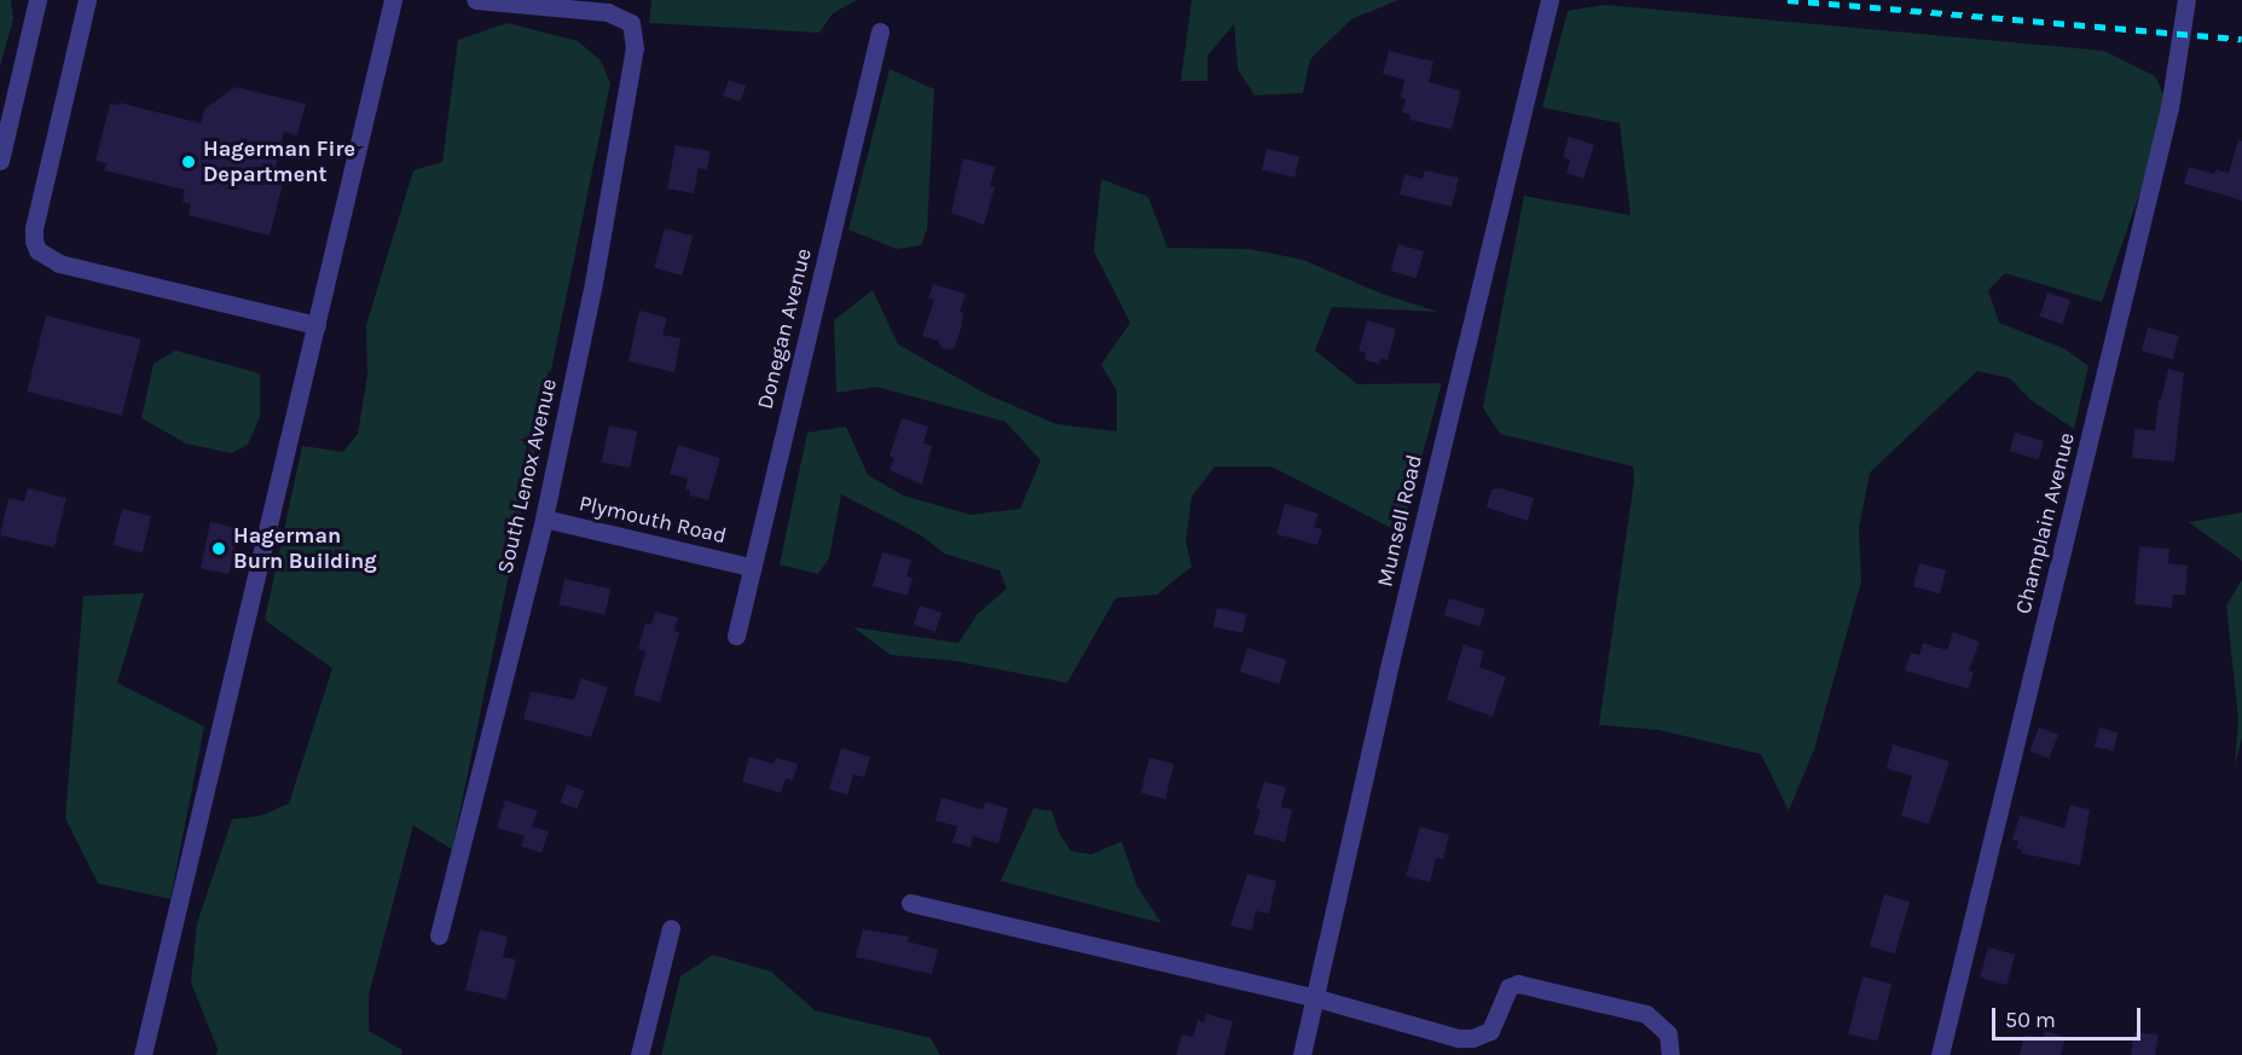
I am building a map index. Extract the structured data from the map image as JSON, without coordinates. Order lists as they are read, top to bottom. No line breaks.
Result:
{"streets":{"street":["Donegan Avenue","South Lenox Avenue","Plymouth Road","Munsell Road","Champlain Avenue"]},"crossings":[["Donegan Avenue","Plymouth Road"],["South Lenox Avenue","Plymouth Road"]],"places":["Hagerman Fire Department","Hagerman Burn Building"],"scale_bar":"50 m"}
